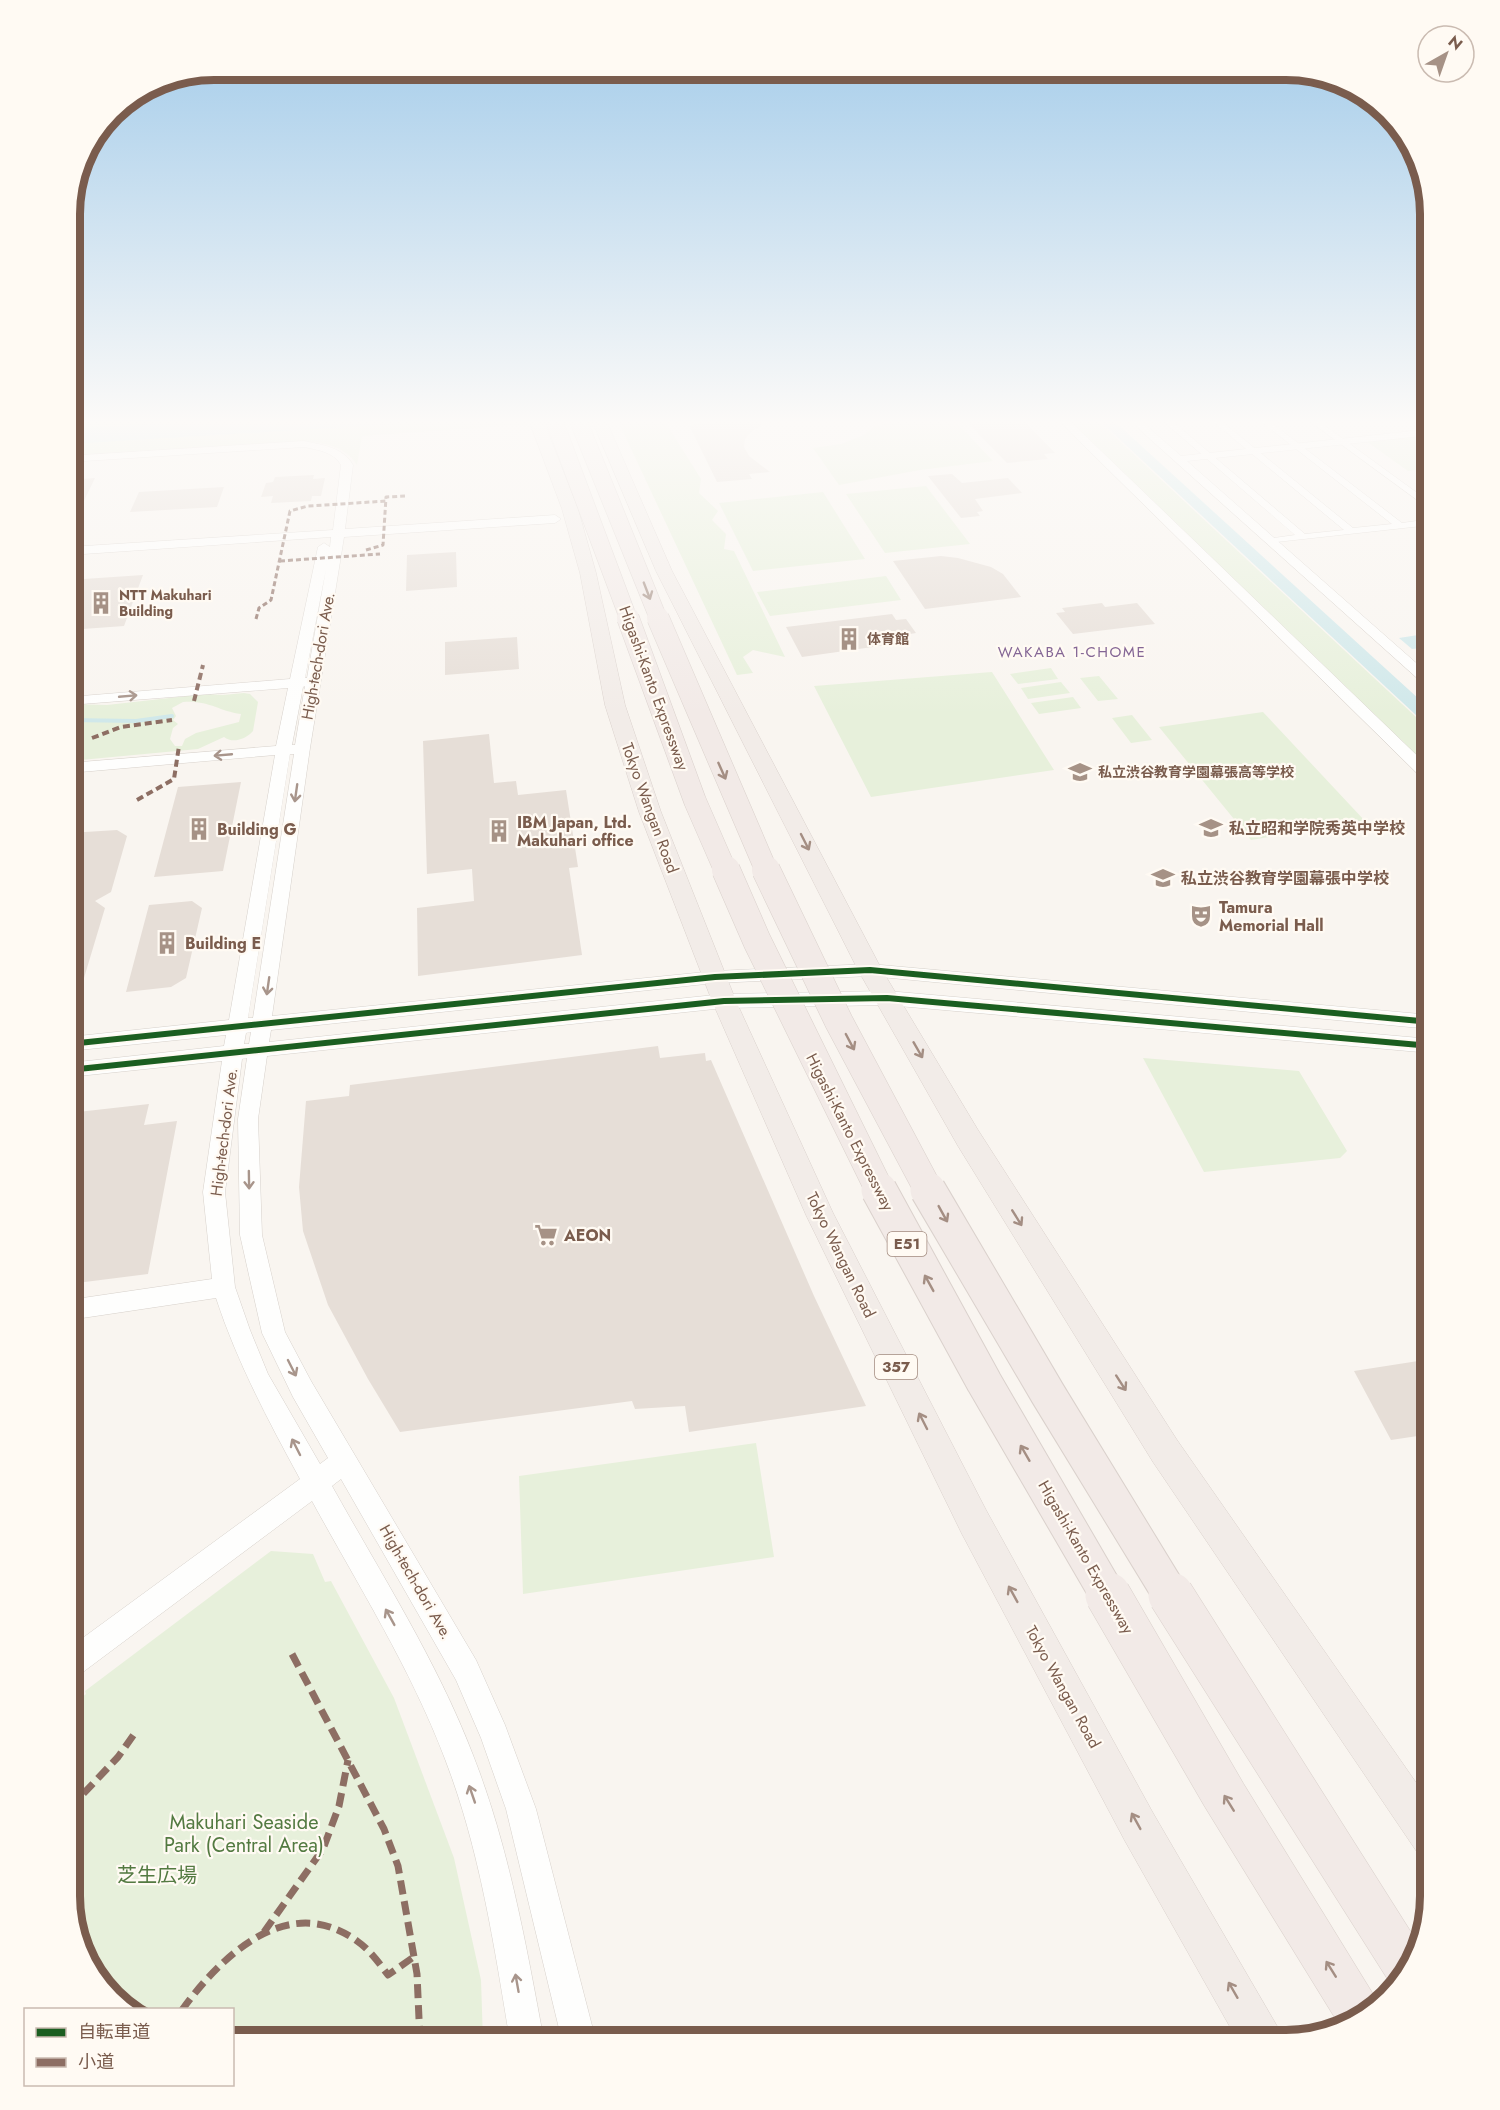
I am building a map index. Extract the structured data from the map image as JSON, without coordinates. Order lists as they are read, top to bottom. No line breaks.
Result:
{"streets":{"highway":["Higashi-Kanto Expressway","Tokyo Wangan Road","E51","357"],"street":["High-tech-dori Ave."]},"crossings":[["Tokyo Wangan Road","357"]],"districts":["WAKABA 1-CHOME"],"parks":["Makuhari Seaside Park (Central Area)","芝生広場"],"places":{"building":["NTT Makuhari Building","体育館","Building G","IBM Japan, Ltd. Makuhari office","Building E"],"school or university":["私立渋谷教育学園幕張高等学校","私立昭和学院秀英中学校","私立渋谷教育学園幕張中学校"],"theatre":["Tamura Memorial Hall"],"supermarket":["AEON"]},"legend":["自転車道","小道"],"north":"top right"}
